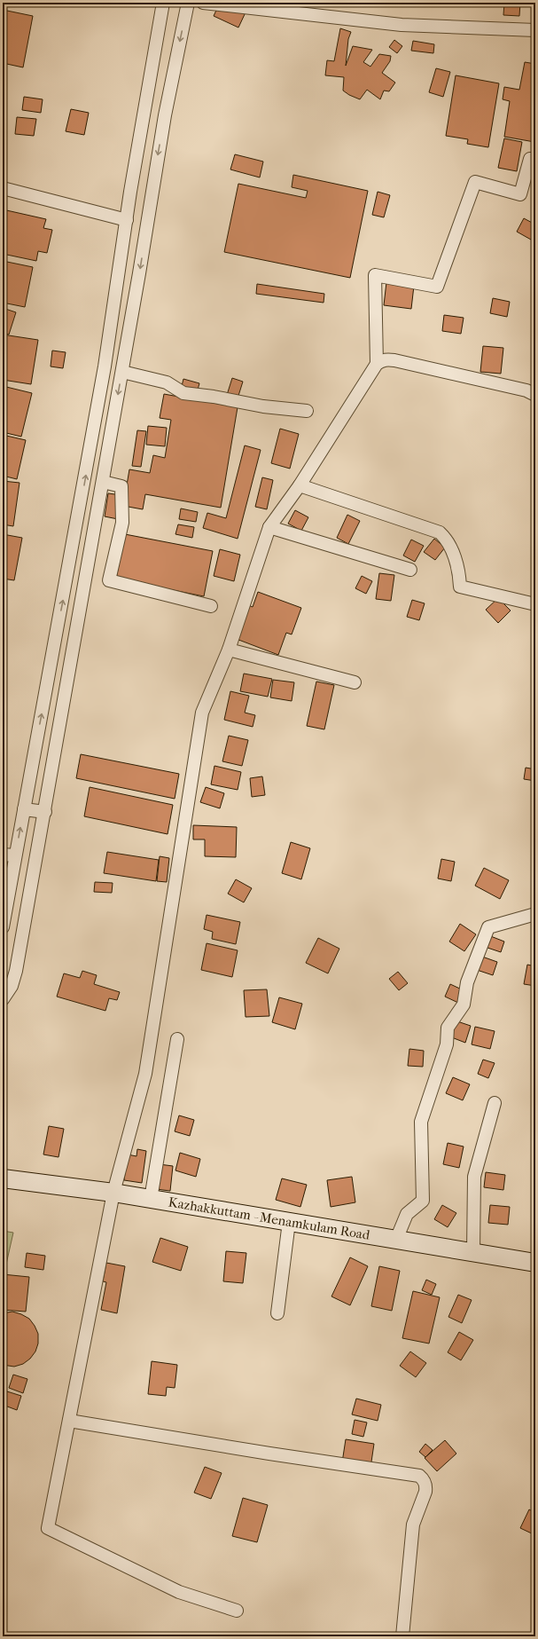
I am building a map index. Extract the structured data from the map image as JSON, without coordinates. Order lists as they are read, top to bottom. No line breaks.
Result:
{"streets":{"main road":["Kazhakkuttam - Menamkulam Road"]}}
